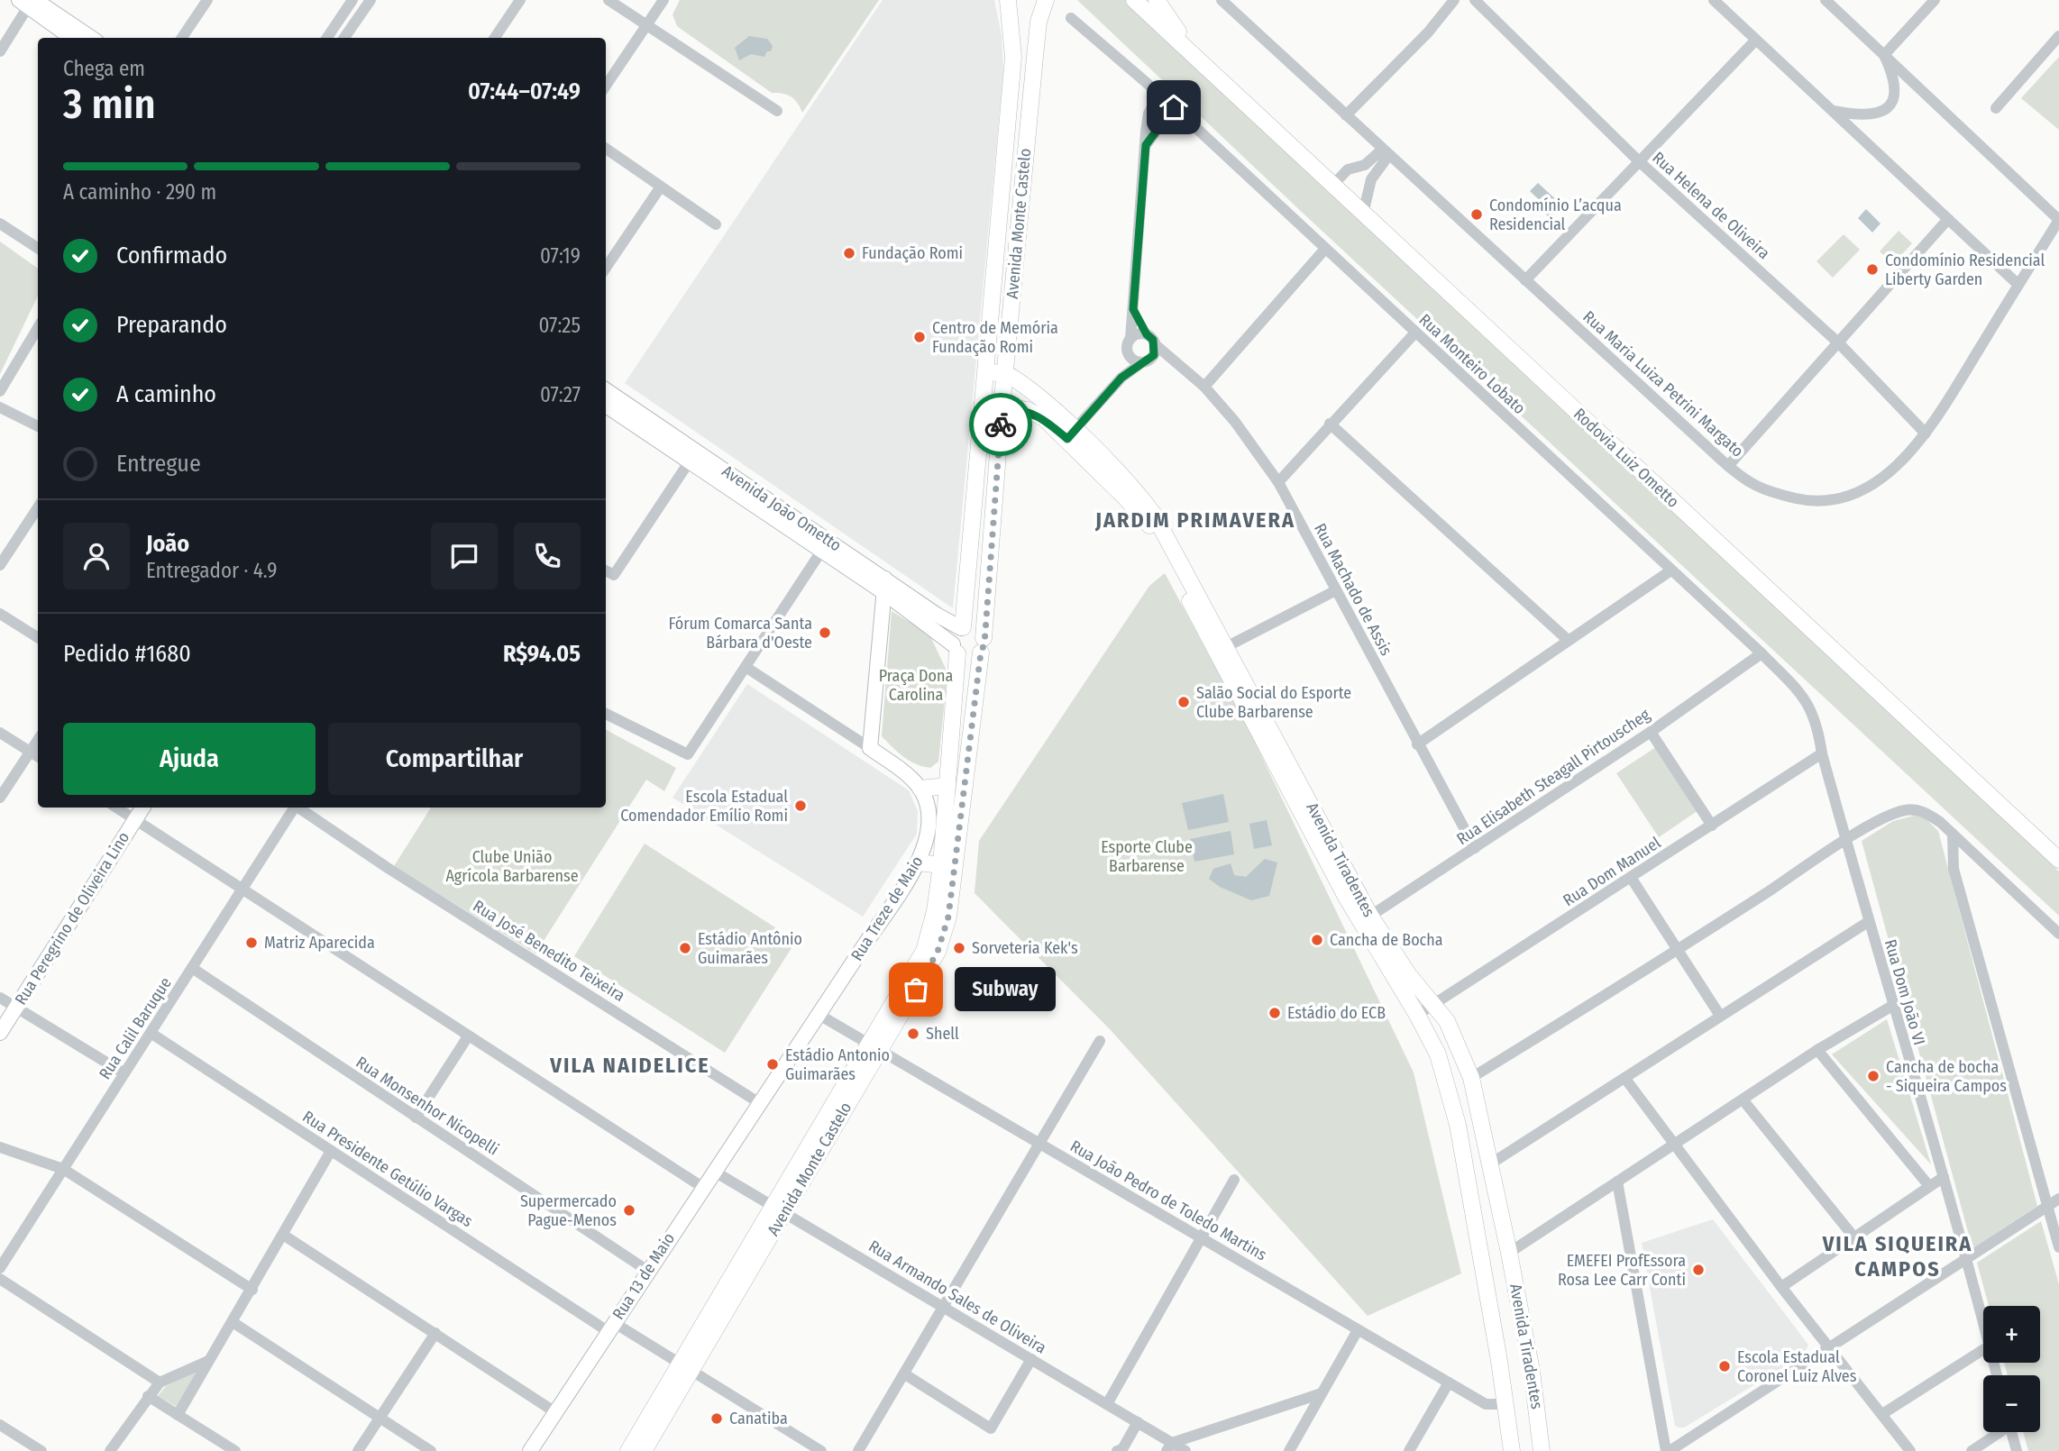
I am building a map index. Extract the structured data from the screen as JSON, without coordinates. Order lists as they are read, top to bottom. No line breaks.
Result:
{"streets":{"main road":["Avenida Monte Castelo","Rodovia Luiz Ometto","Avenida Tiradentes"],"street":["Rua Helena de Oliveira","Rua Monteiro Lobato","Rua Maria Luiza Petrini Margato","Avenida João Ometto","Rua Machado de Assis","Rua Elisabeth Steagall Pirtouscheg","Rua Dom Manuel","Rua Treze de Maio","Rua Peregrino de Oliveira Lino","Rua José Benedito Teixeira","Rua Dom João VI","Rua Calil Baruque","Rua Monsenhor Nicopelli","Rua Presidente Getúlio Vargas","Rua João Pedro de Toledo Martins","Rua 13 de Maio","Rua Armando Sales de Oliveira"]},"crossings":[["Rua Helena de Oliveira","Rua Maria Luiza Petrini Margato"],["Avenida Monte Castelo","Avenida João Ometto"],["Avenida Monte Castelo","Avenida Tiradentes"],["Avenida Monte Castelo","Rua Presidente Getúlio Vargas"],["Avenida Monte Castelo","Rua João Pedro de Toledo Martins"],["Avenida Monte Castelo","Rua Armando Sales de Oliveira"],["Rua Monteiro Lobato","Rua Elisabeth Steagall Pirtouscheg"],["Rua Monteiro Lobato","Rua Dom Manuel"],["Rua Monteiro Lobato","Rua Dom João VI"],["Rua Machado de Assis","Rua Elisabeth Steagall Pirtouscheg"],["Rua Elisabeth Steagall Pirtouscheg","Avenida Tiradentes"],["Avenida Tiradentes","Rua Dom Manuel"],["Avenida Tiradentes","Rua João Pedro de Toledo Martins"],["Rua Dom Manuel","Rua Dom João VI"],["Rua Treze de Maio","Rua José Benedito Teixeira"],["Rua Treze de Maio","Rua João Pedro de Toledo Martins"],["Rua Treze de Maio","Rua 13 de Maio"],["Rua José Benedito Teixeira","Rua 13 de Maio"],["Rua Calil Baruque","Rua Monsenhor Nicopelli"],["Rua Calil Baruque","Rua Presidente Getúlio Vargas"],["Rua Monsenhor Nicopelli","Rua 13 de Maio"],["Rua Presidente Getúlio Vargas","Rua 13 de Maio"],["Rua 13 de Maio","Rua Armando Sales de Oliveira"]],"districts":["JARDIM PRIMAVERA","VILA NAIDELICE","VILA SIQUEIRA CAMPOS"],"parks":["Praça Dona Carolina","Esporte Clube Barbarense","Clube União Agrícola Barbarense"],"places":["Condomínio L’acqua Residencial","Fundação Romi","Condomínio Residencial Liberty Garden","Centro de Memória Fundação Romi","Fórum Comarca Santa Bárbara d'Oeste","Salão Social do Esporte Clube Barbarense","Escola Estadual Comendador Emílio Romi","Cancha de Bocha","Matriz Aparecida","Estádio Antônio Guimarães","Sorveteria Kek's","Subway","Estádio do ECB","Shell","Estádio Antonio Guimarães","Cancha de bocha - Siqueira Campos","Supermercado Pague-Menos","EMEFEI ProfEssora Rosa Lee Carr Conti","Escola Estadual Coronel Luiz Alves","Canatiba"],"page":{"heading":["3 min","Chega em","07:44–07:49"],"panel":["João","Entregador · 4.9","Pedido #1680","R$94.05"],"bar":"A caminho · 290 m","list":[["Confirmado","07:19"],["Preparando","07:25"],["A caminho","07:27"],"Entregue"],"buttons":["Ajuda","Compartilhar"],"bubble":"Subway","map_buttons":["+","−"]}}
